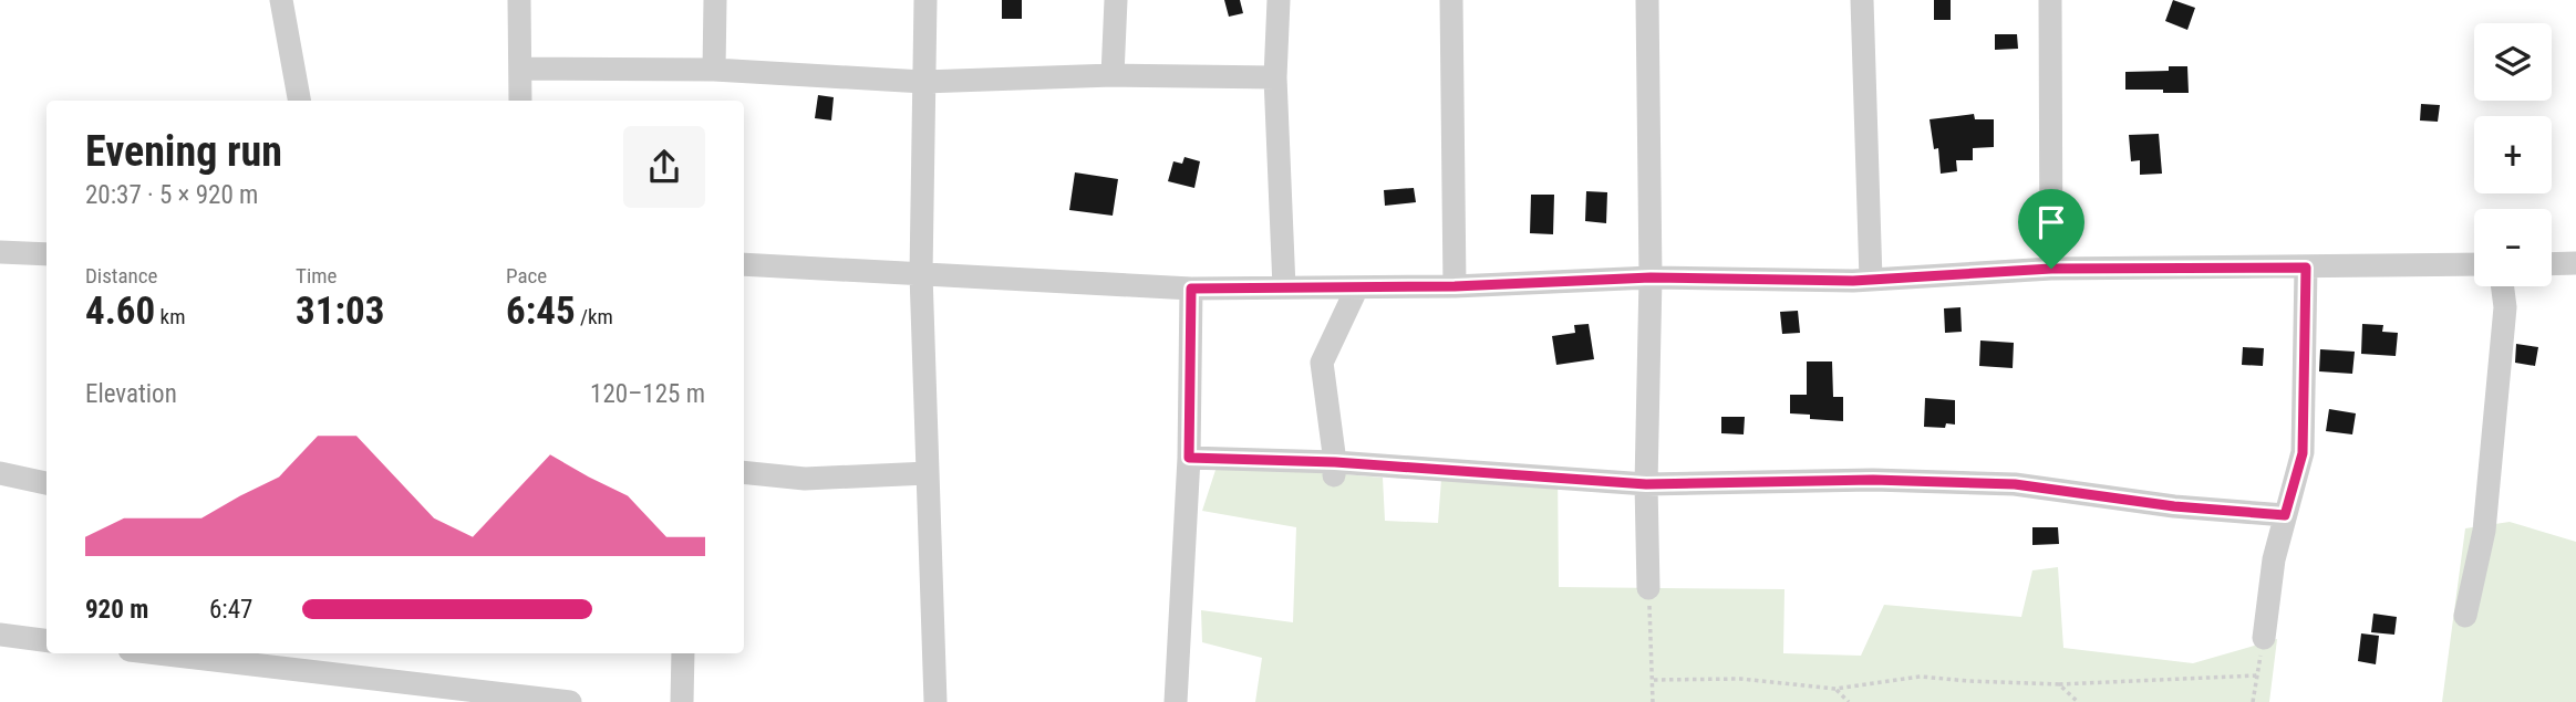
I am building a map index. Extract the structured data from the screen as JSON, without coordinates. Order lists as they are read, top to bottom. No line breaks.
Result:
{"page":{"map_buttons":["+","−"],"heading":["Evening run","20:37 · 5 × 920 m"],"stats":[["Distance","4.60 km"],["Time","31:03"],["Pace","6:45 /km"]],"chart":["Elevation","120–125 m"],"list":[{"name":"920 m","note":"6:47"}]}}
